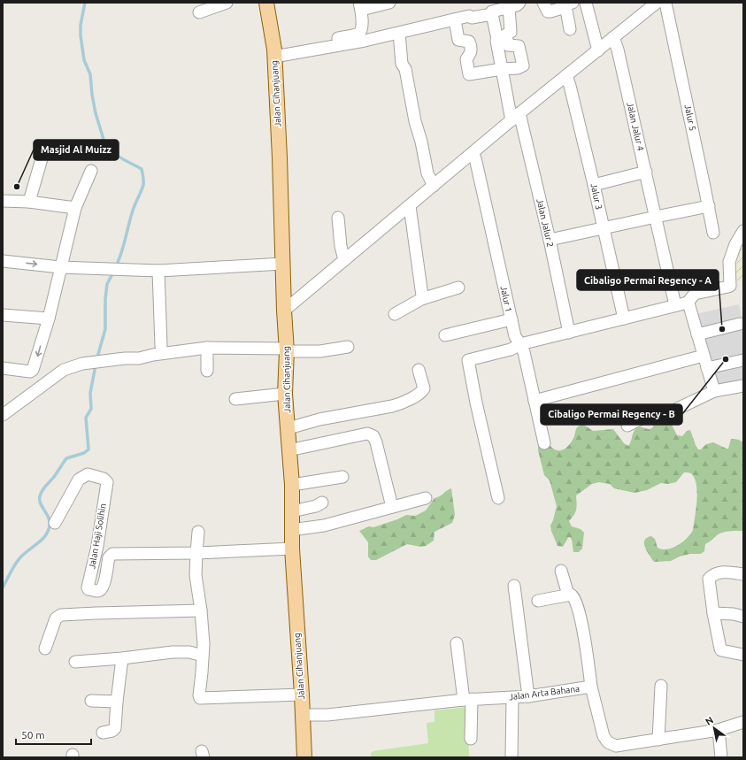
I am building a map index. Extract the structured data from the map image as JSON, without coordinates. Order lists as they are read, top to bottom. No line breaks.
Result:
{"streets":{"main road":["Jalan Cihanjuang"],"street":["Jalur 5","Jalan Jalur 4","Jalur 3","Jalan Jalur 2","Jalur 1","Jalan Haji Solihin","Jalan Arta Bahana"]},"crossings":[["Jalan Cihanjuang","Jalan Haji Solihin"],["Jalan Cihanjuang","Jalan Arta Bahana"]],"places":["Masjid Al Muizz","Cibaligo Permai Regency - A","Cibaligo Permai Regency - B"],"scale_bar":"50 m","north":"top left"}
